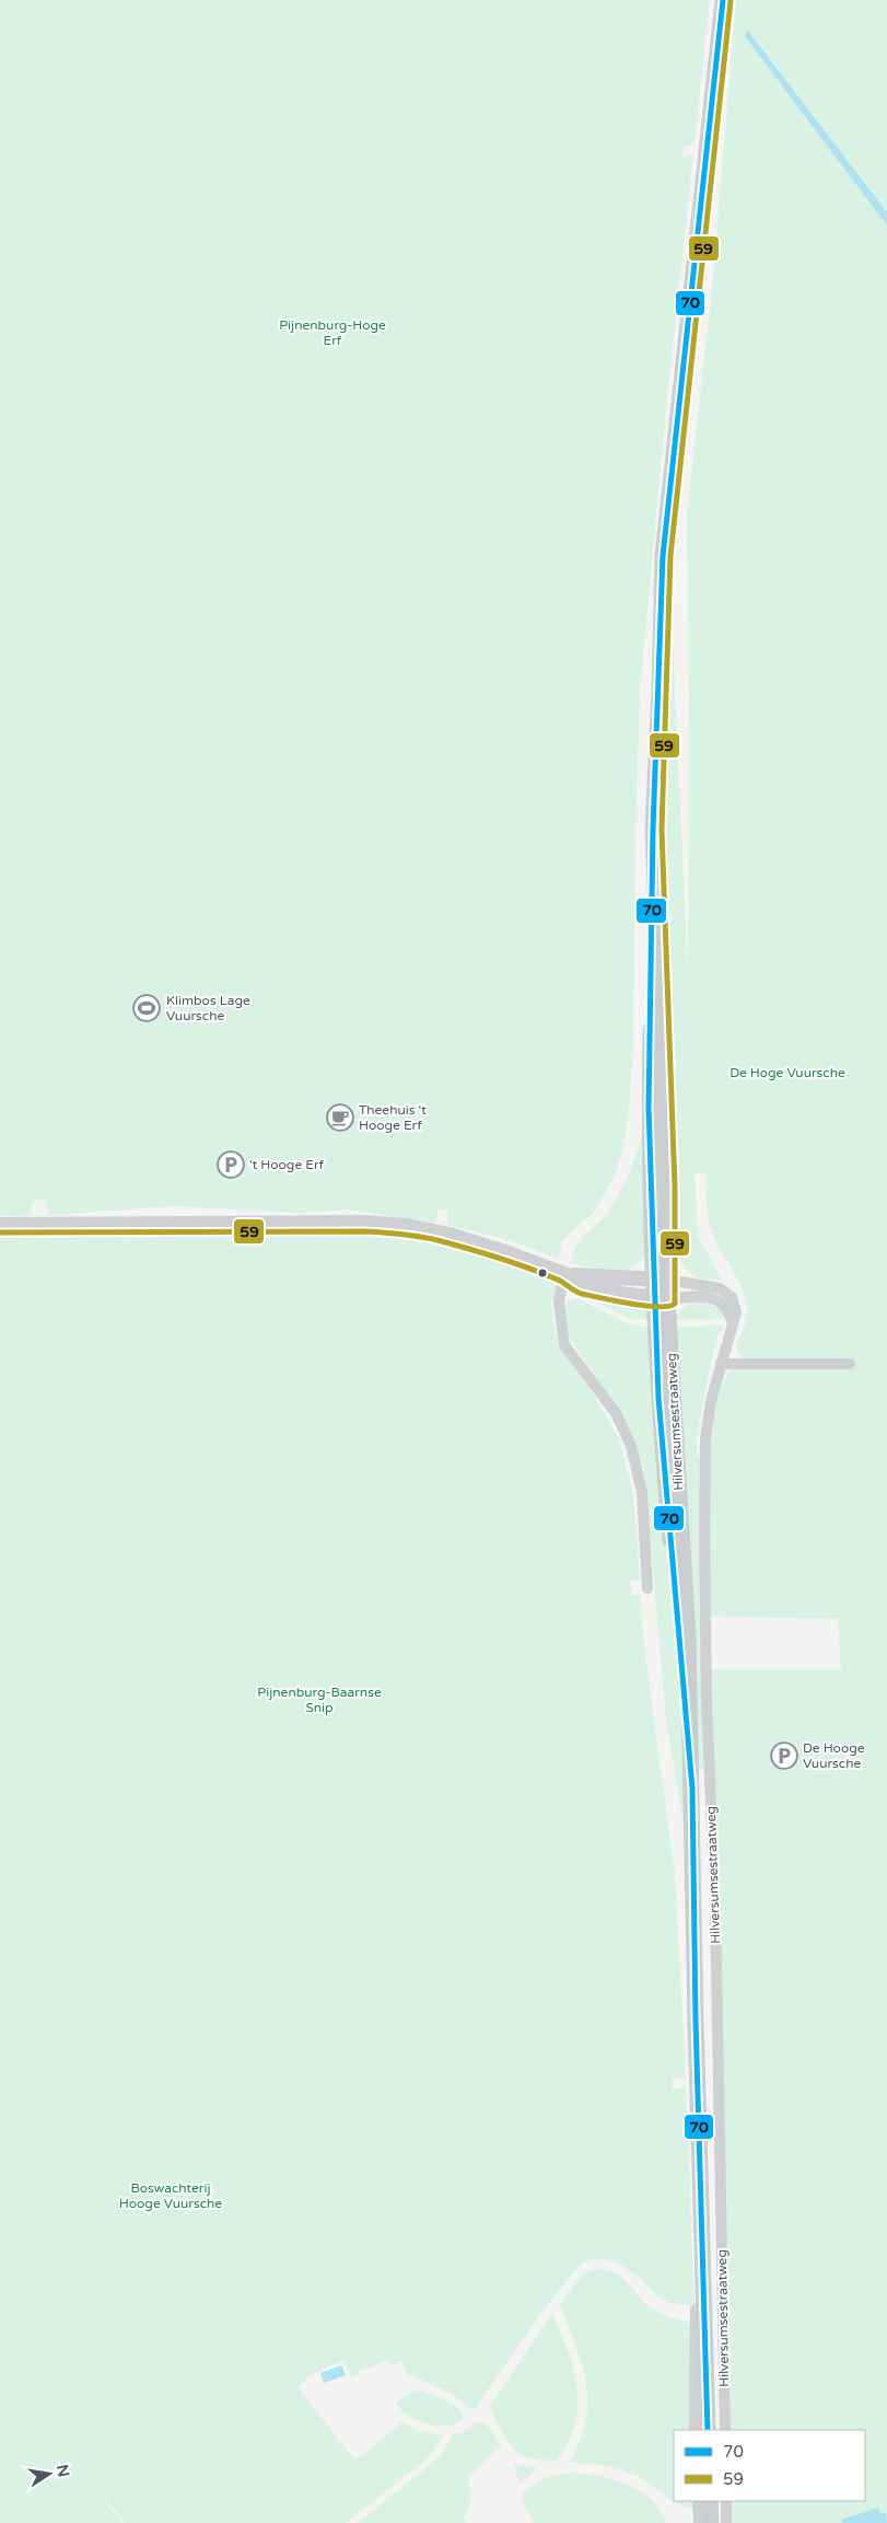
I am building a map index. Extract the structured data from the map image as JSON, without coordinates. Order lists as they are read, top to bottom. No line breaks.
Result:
{"streets":{"main road":["Hilversumsestraatweg"]},"parks":["Pijnenburg-Hoge Erf","De Hoge Vuursche","Pijnenburg-Baarnse Snip","Boswachterij Hooge Vuursche"],"places":{"sports":["Klimbos Lage Vuursche"],"cafe":["Theehuis 't Hooge Erf"],"parking":["'t Hooge Erf","De Hooge Vuursche"]},"lines":["transit line 70","transit line 59"],"legend":["70","59"],"north":"right"}
